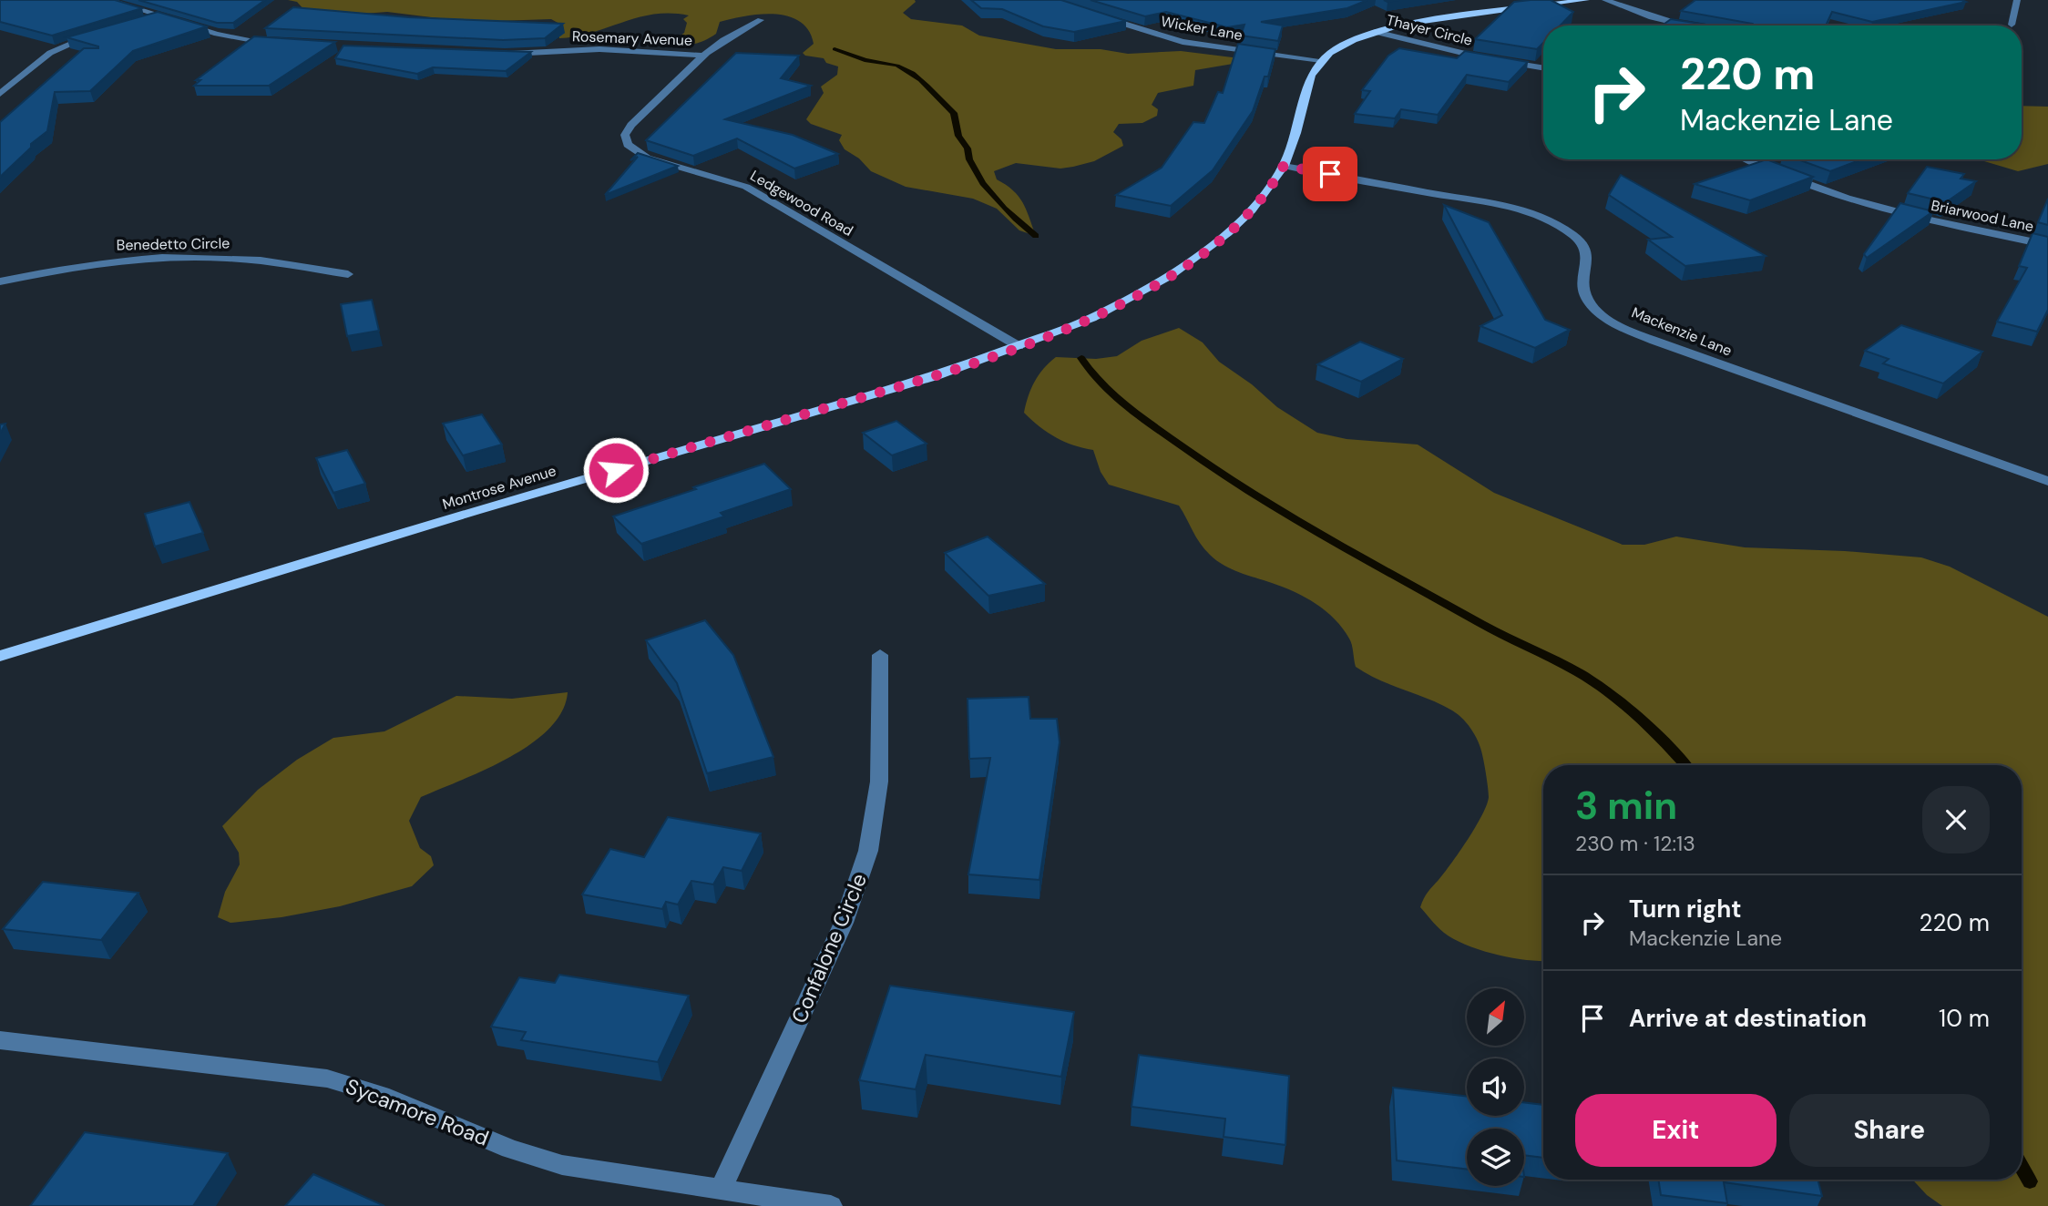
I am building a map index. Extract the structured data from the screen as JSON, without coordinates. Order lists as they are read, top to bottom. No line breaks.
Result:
{"streets":{"main road":["Montrose Avenue"],"street":["Wicker Lane","Thayer Circle","Rosemary Avenue","Ledgewood Road","Briarwood Lane","Benedetto Circle","Mackenzie Lane","Confalone Circle","Sycamore Road"]},"crossings":[["Wicker Lane","Montrose Avenue"],["Rosemary Avenue","Ledgewood Road"],["Ledgewood Road","Montrose Avenue"],["Mackenzie Lane","Montrose Avenue"],["Confalone Circle","Sycamore Road"]],"north":"top right","page":{"turn":["220 m","Mackenzie Lane"],"heading":["3 min","230 m · 12:13"],"list":[{"name":"Turn right","note":"Mackenzie Lane","value":"220 m"},{"name":"Arrive at destination","value":"10 m"}],"buttons":["Exit","Share"]}}
